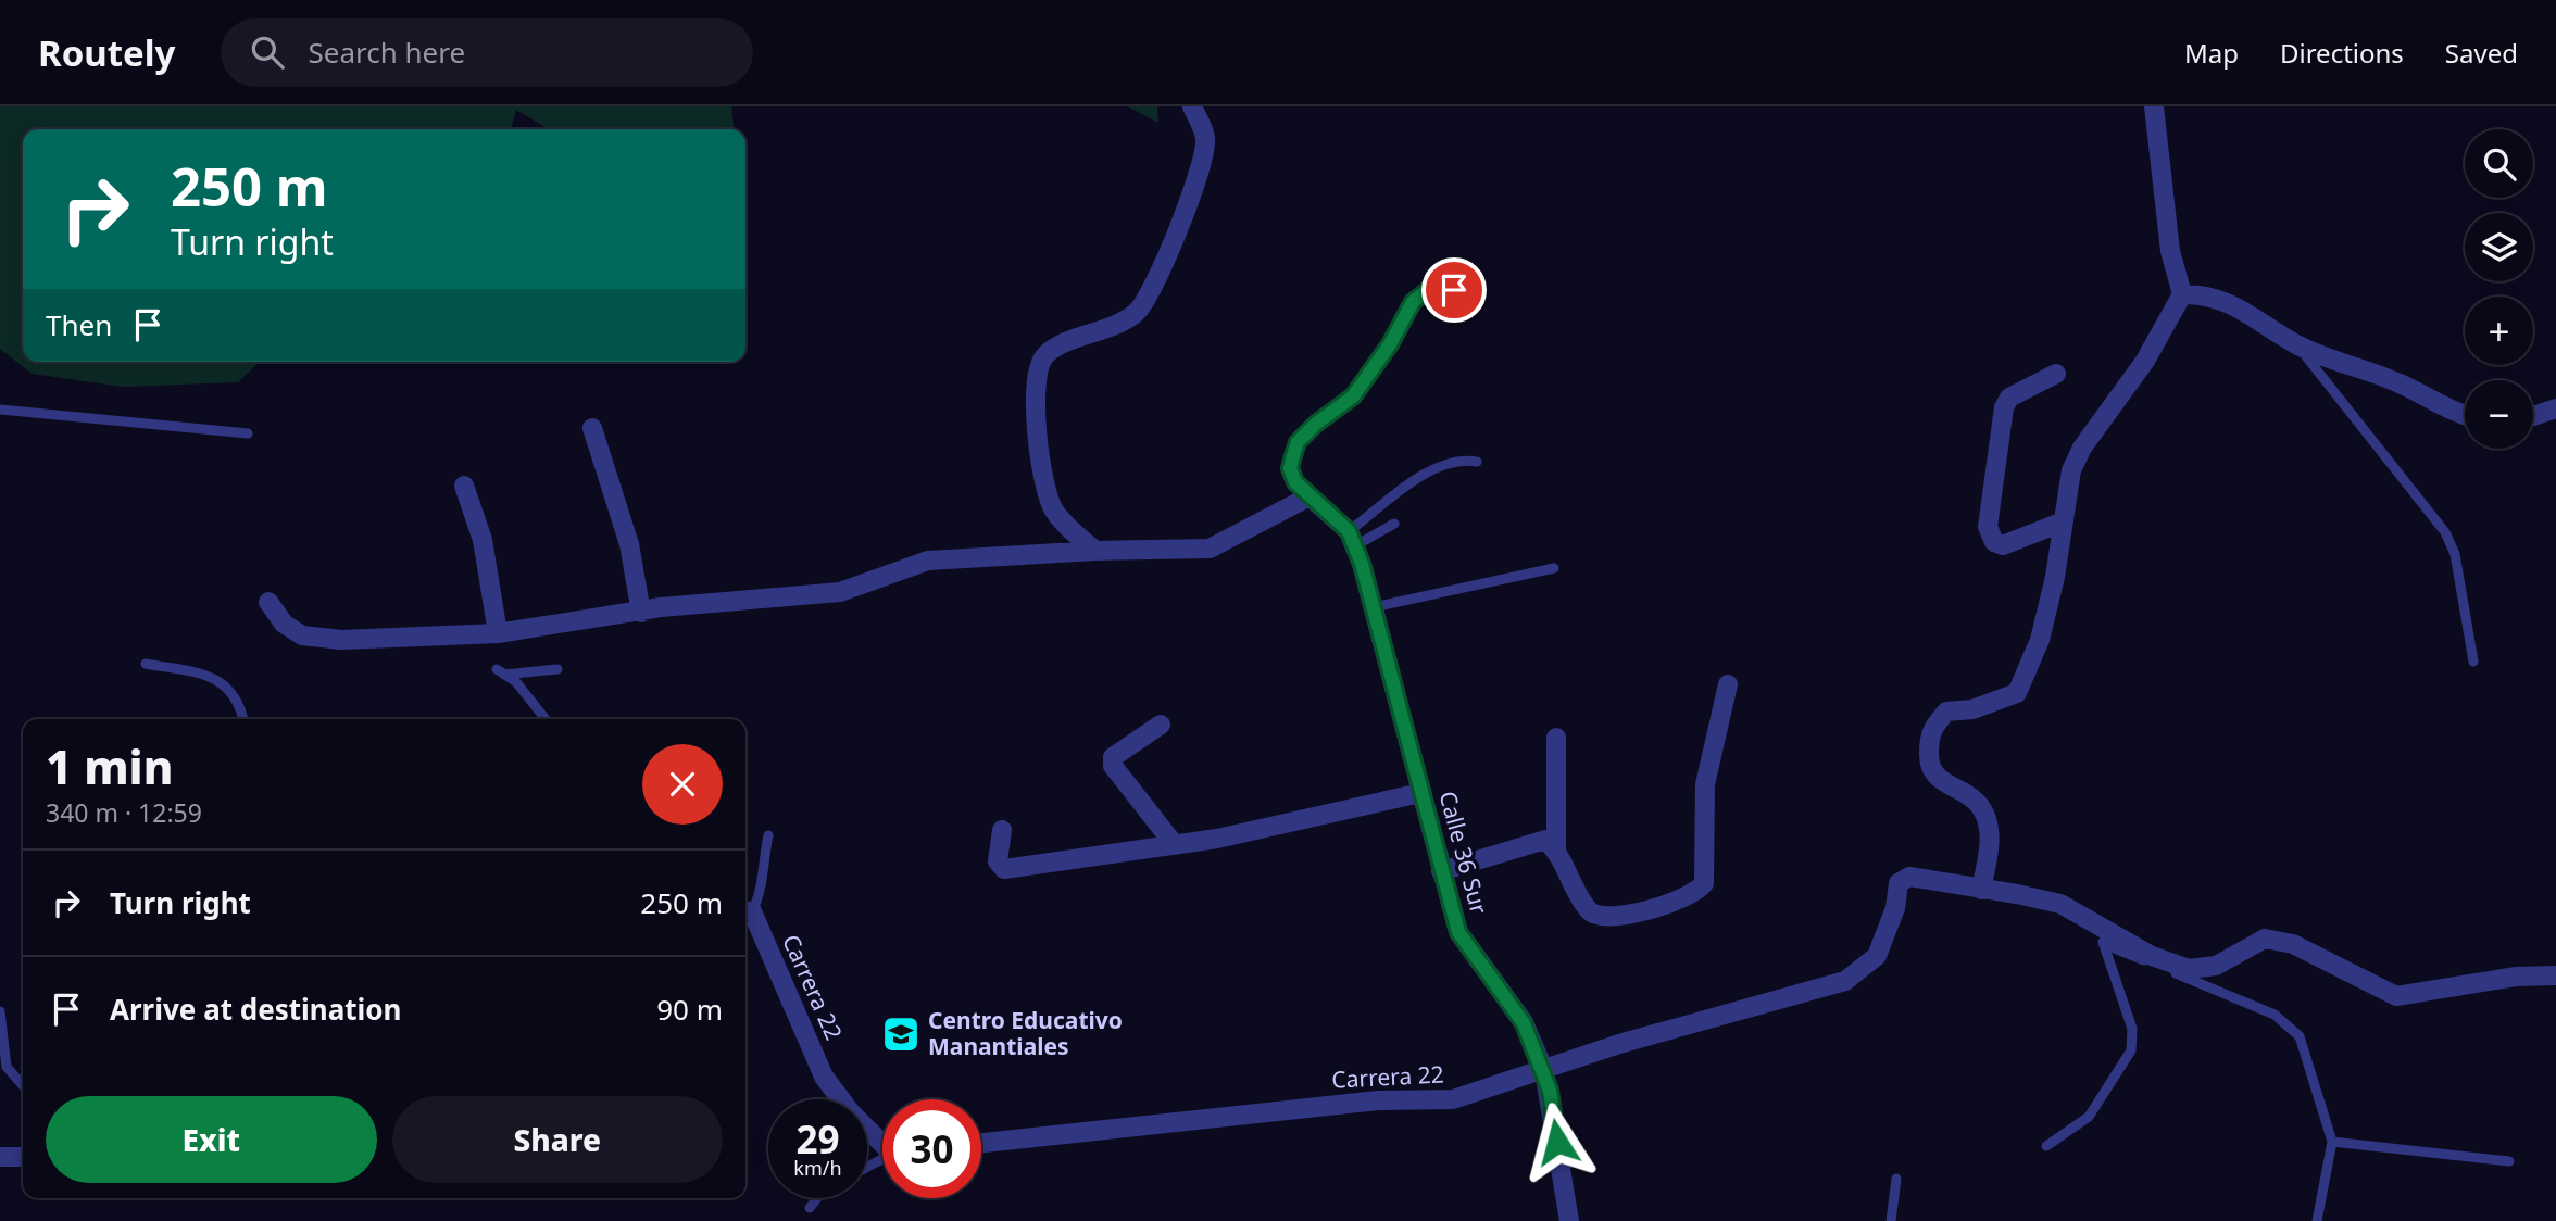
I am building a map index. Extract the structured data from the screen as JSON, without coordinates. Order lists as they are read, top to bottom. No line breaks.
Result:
{"streets":{"street":["Calle 36 Sur","Carrera 22"]},"crossings":[["Calle 36 Sur","Carrera 22"]],"places":{"school or university":["Centro Educativo Manantiales"]},"page":{"header":"Routely","search":"Search here","nav":["Map","Directions","Saved"],"map_buttons":["+","−"],"turn":["250 m","Turn right"],"then":"Then","heading":["1 min","340 m · 12:59"],"list":[{"name":"Turn right","value":"250 m"},{"name":"Arrive at destination","value":"90 m"}],"buttons":["Exit","Share"],"speed":"29 km/h","limit":"30"}}
